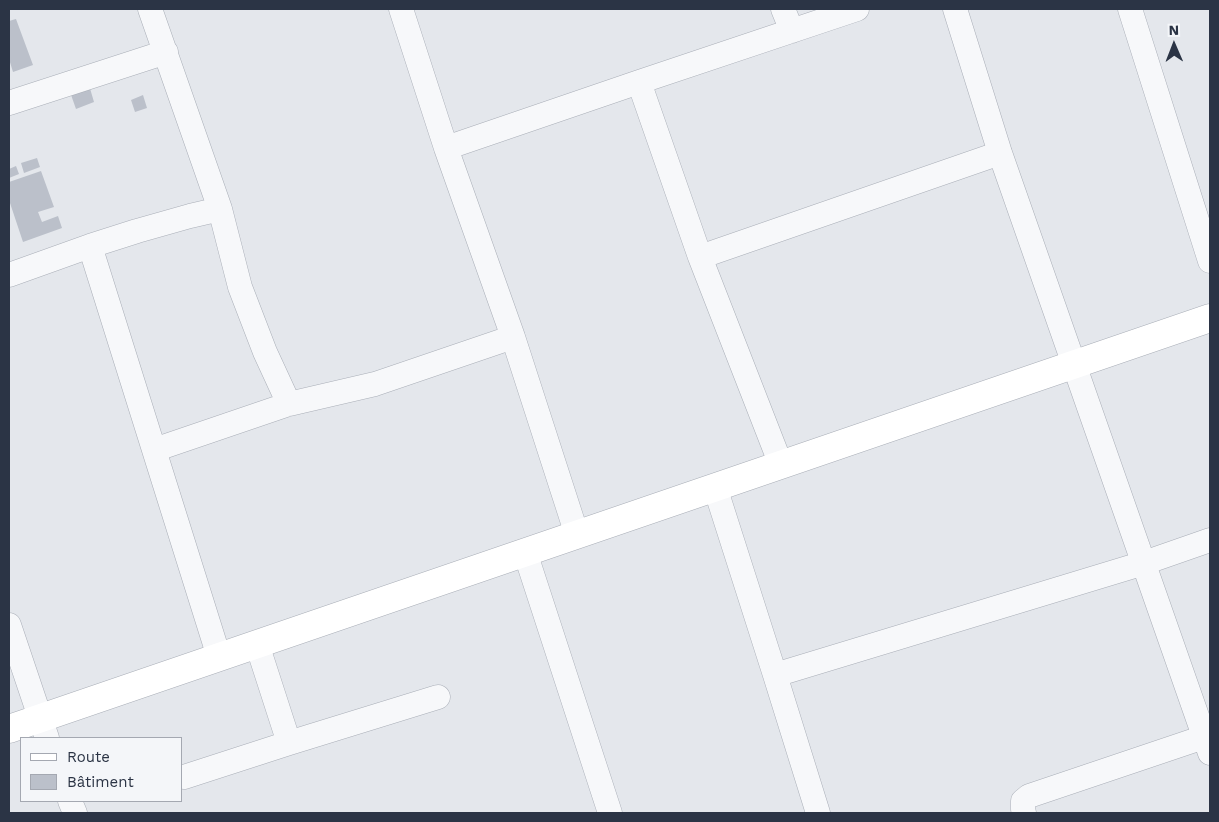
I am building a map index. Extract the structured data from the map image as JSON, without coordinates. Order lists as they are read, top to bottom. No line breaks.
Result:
{"legend":["Route","Bâtiment"],"north":"top"}
